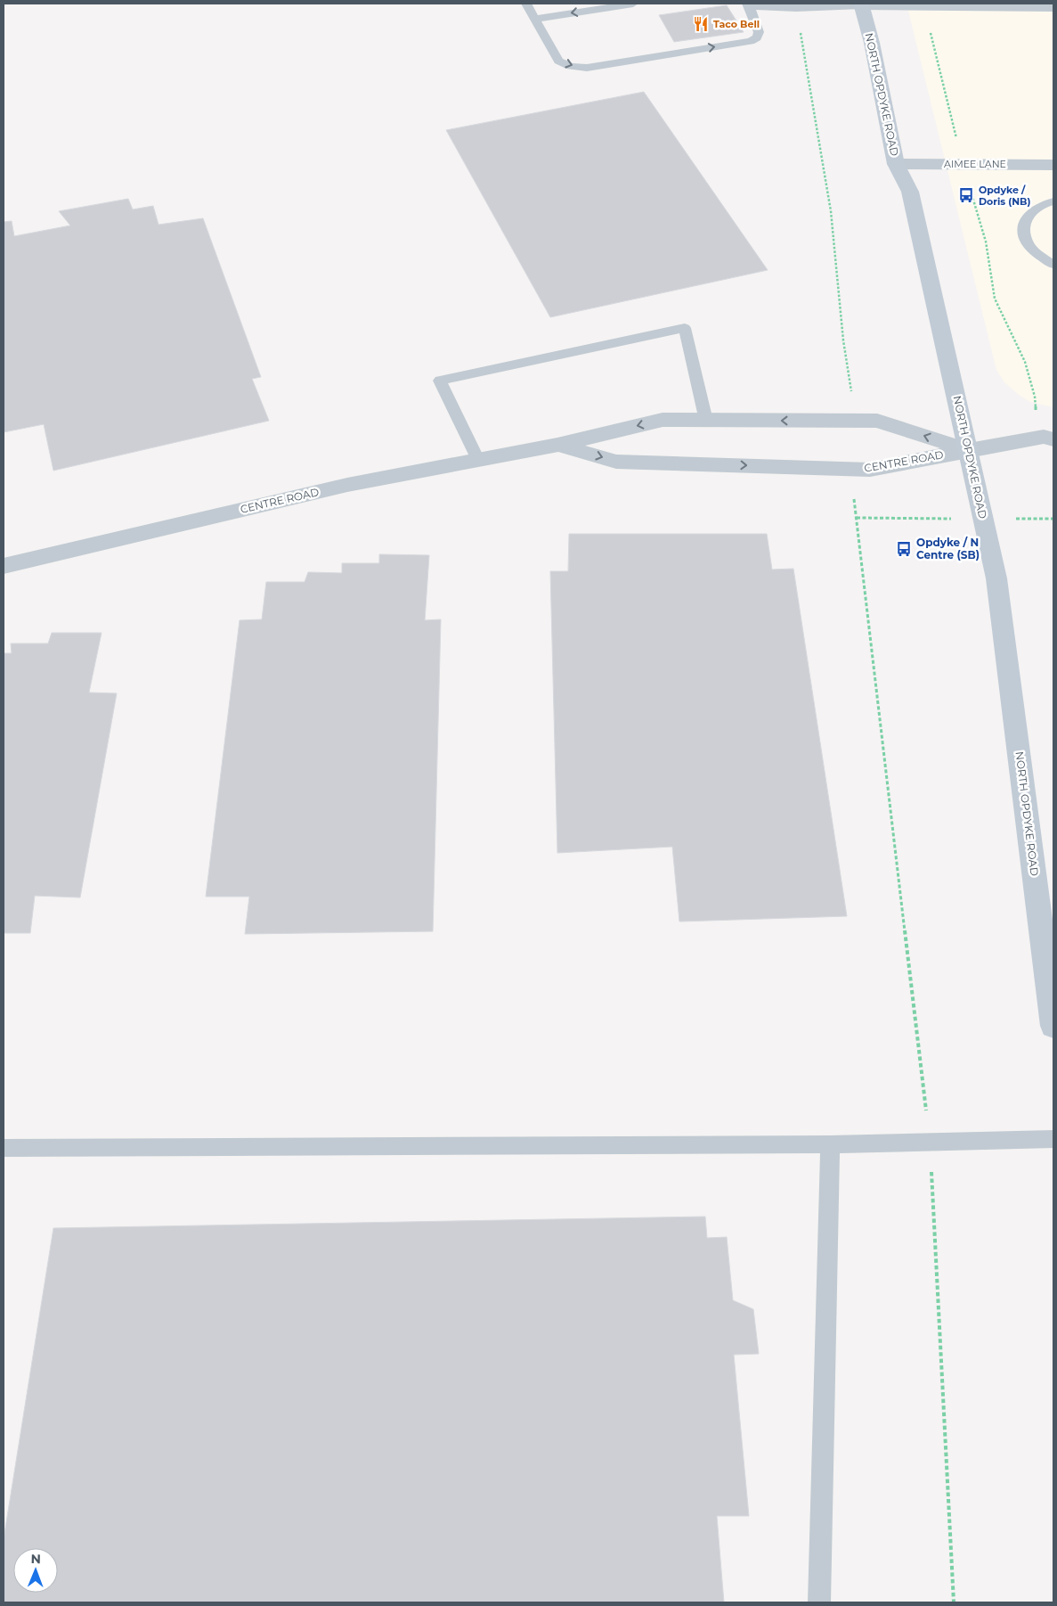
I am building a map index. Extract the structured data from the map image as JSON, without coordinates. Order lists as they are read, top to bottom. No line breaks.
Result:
{"streets":{"main road":["NORTH OPDYKE ROAD"],"street":["AIMEE LANE","CENTRE ROAD"]},"crossings":[["NORTH OPDYKE ROAD","AIMEE LANE"],["NORTH OPDYKE ROAD","CENTRE ROAD"]],"places":{"restaurant":["Taco Bell"],"bus stop":["Opdyke / Doris (NB)","Opdyke / N Centre (SB)"]},"north":"top"}
